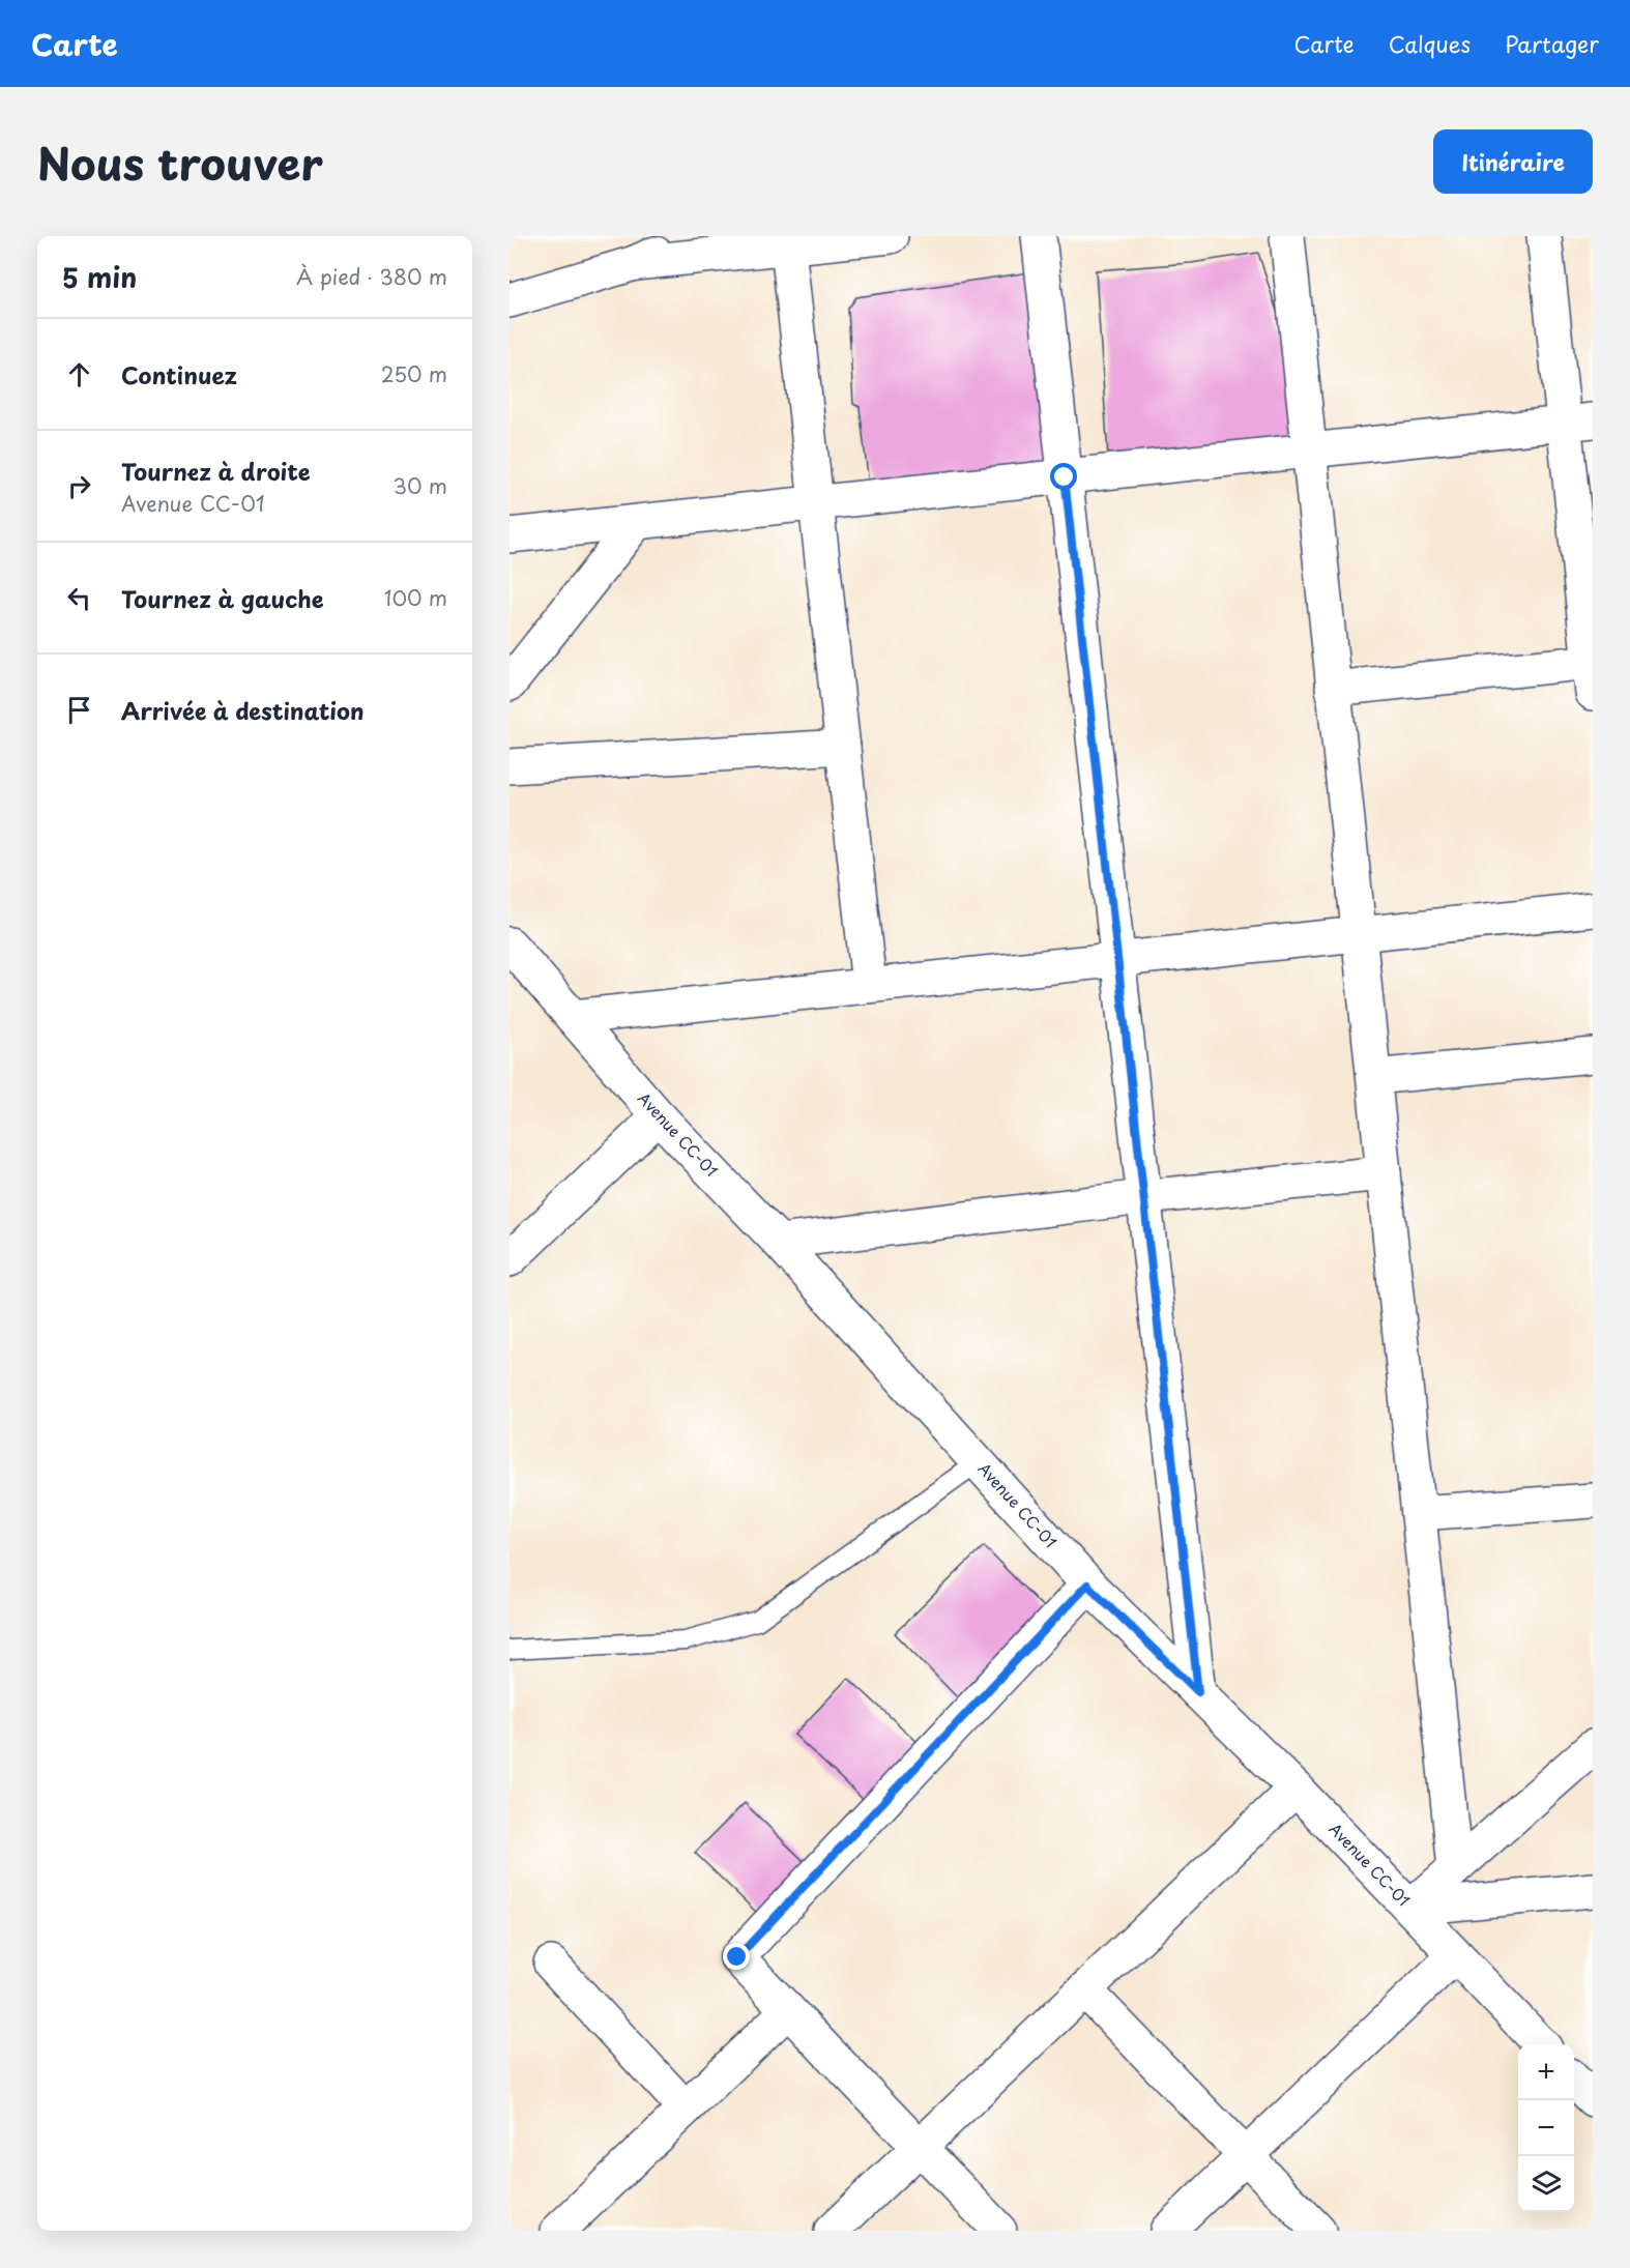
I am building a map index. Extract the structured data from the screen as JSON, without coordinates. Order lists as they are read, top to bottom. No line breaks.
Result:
{"streets":{"street":["Avenue CC-01"]},"page":{"header":"Carte","nav":["Carte","Calques","Partager"],"title":"Nous trouver","buttons":"Itinéraire","heading":["5 min","À pied · 380 m"],"list":[["Continuez","250 m"],["Tournez à droite","Avenue CC-01","30 m"],["Tournez à gauche","100 m"],"Arrivée à destination"],"map_buttons":["+","−"]}}
